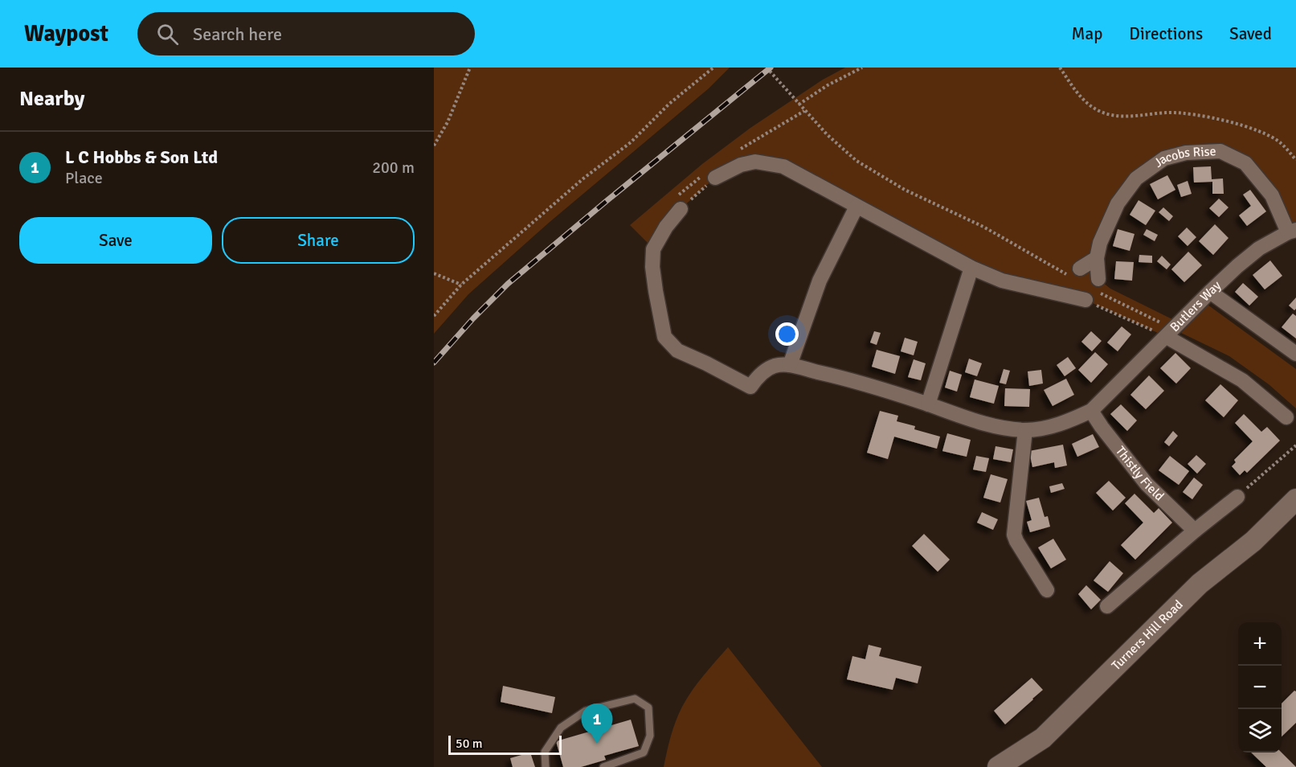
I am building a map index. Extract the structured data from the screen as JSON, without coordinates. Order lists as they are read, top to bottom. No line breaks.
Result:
{"streets":{"main road":["Turners Hill Road"],"street":["Jacobs Rise","Butlers Way","Thistly Field"]},"crossings":[["Jacobs Rise","Butlers Way"]],"scale_bar":"50 m","page":{"header":"Waypost","search":"Search here","nav":["Map","Directions","Saved"],"heading":"Nearby","list":[{"mark":"1","name":"L C Hobbs & Son Ltd","note":"Place","value":"200 m"}],"buttons":["Save","Share"],"map_buttons":["+","−"],"pins":"1","scale":"50 m"}}
